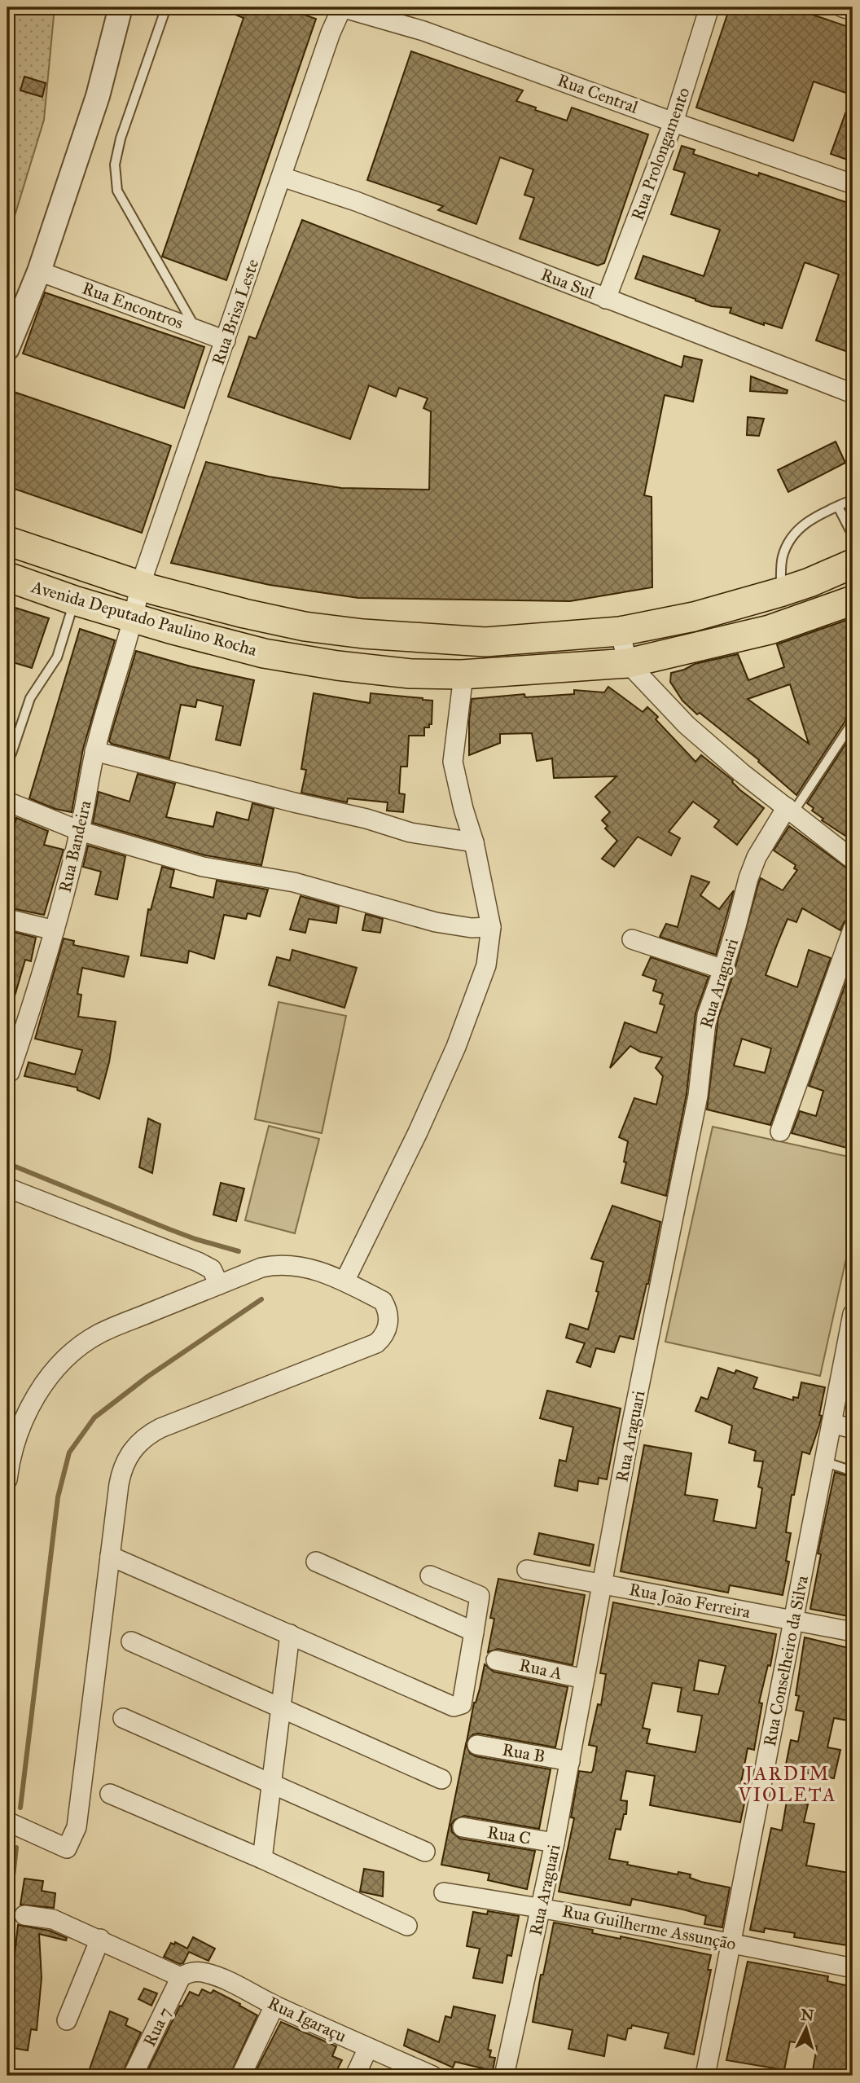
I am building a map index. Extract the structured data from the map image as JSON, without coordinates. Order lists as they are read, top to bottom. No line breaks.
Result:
{"streets":{"main road":["Avenida Deputado Paulino Rocha"],"street":["Rua Central","Rua Prolongamento","Rua Sul","Rua Encontros","Rua Brisa Leste","Rua Bandeira","Rua Araguari","Rua João Ferreira","Rua Conselheiro da Silva","Rua A","Rua B","Rua C","Rua Guilherme Assunção","Rua Igaraçu","Rua 7"]},"crossings":[["Rua Central","Rua Prolongamento"],["Rua Central","Rua Brisa Leste"],["Rua Prolongamento","Rua Sul"],["Rua Sul","Rua Brisa Leste"],["Rua Encontros","Rua Brisa Leste"],["Rua Brisa Leste","Avenida Deputado Paulino Rocha"],["Rua Brisa Leste","Rua Bandeira"],["Avenida Deputado Paulino Rocha","Rua Bandeira"],["Rua Araguari","Rua João Ferreira"],["Rua Araguari","Rua A"],["Rua Araguari","Rua B"],["Rua Araguari","Rua C"],["Rua Araguari","Rua Guilherme Assunção"],["Rua João Ferreira","Rua Conselheiro da Silva"],["Rua Conselheiro da Silva","Rua Guilherme Assunção"],["Rua Igaraçu","Rua 7"]],"districts":["JARDIM VIOLETA"],"north":"top"}
